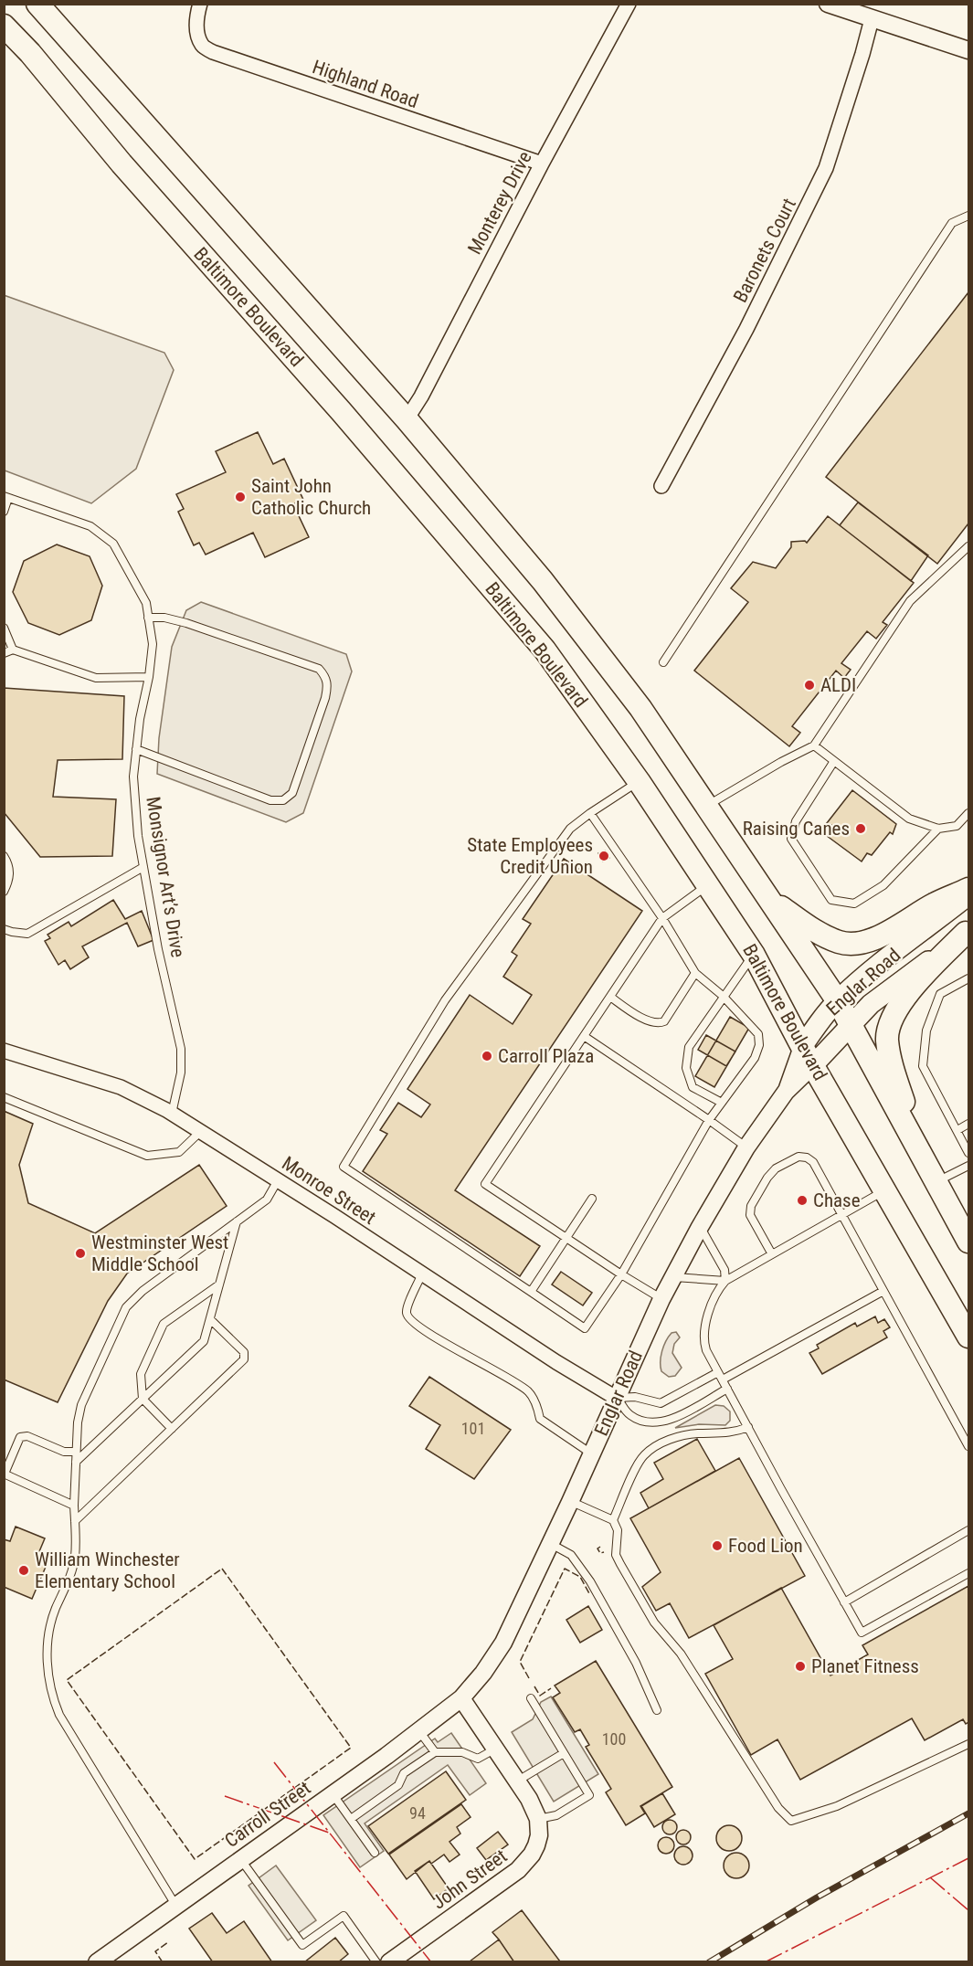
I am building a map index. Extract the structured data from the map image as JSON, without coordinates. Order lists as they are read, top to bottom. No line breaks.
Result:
{"streets":{"highway":["Baltimore Boulevard"],"main road":["Englar Road"],"street":["Highland Road","Monterey Drive","Baronets Court","Monroe Street","Carroll Street","John Street"],"lane":["Monsignor Art’s Drive"]},"crossings":[["Highland Road","Monterey Drive"],["Baltimore Boulevard","Englar Road"],["Monsignor Art’s Drive","Monroe Street"],["Englar Road","Monroe Street"],["Englar Road","Carroll Street"]],"places":["Saint John Catholic Church","ALDI","Raising Canes","State Employees Credit Union","Carroll Plaza","Chase","Westminster West Middle School","Food Lion","William Winchester Elementary School","Planet Fitness"],"house_numbers":["101","100","94"]}
